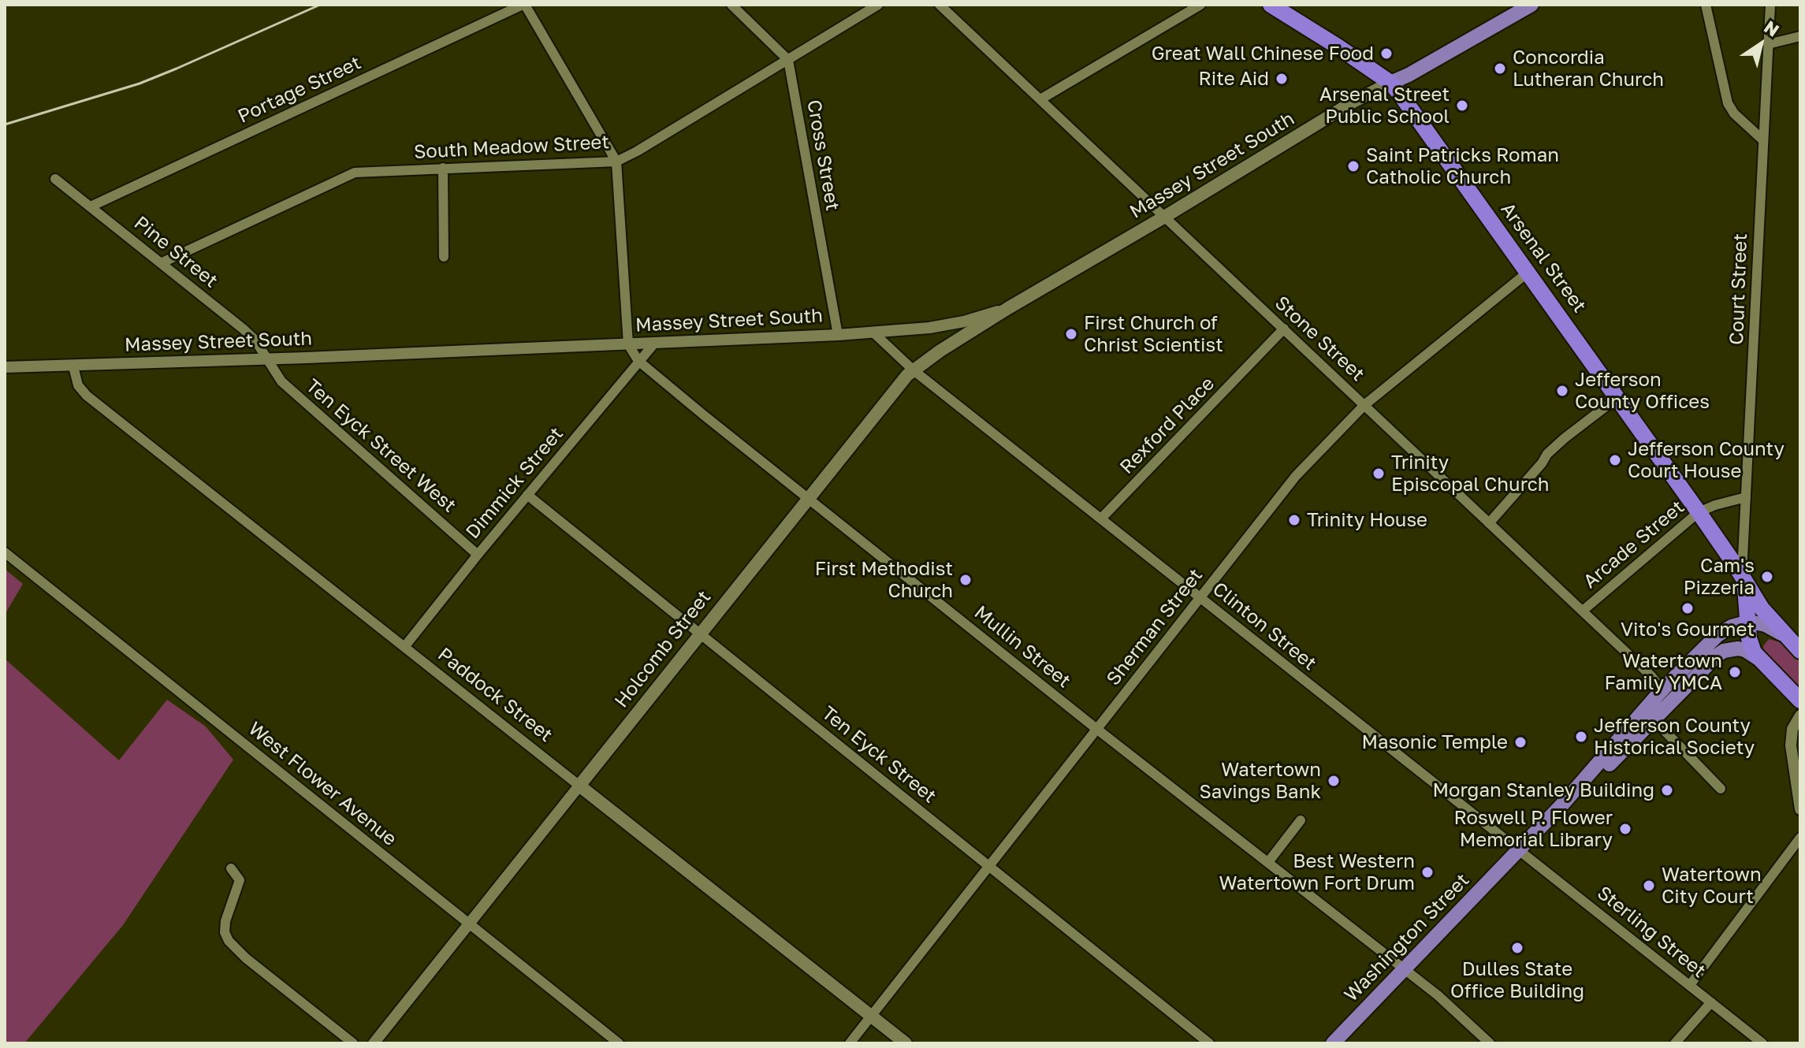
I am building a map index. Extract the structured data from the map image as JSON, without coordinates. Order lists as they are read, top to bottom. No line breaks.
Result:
{"streets":{"highway":["Arsenal Street"],"main road":["Massey Street South","Holcomb Street","Paddock Street","Washington Street"],"street":["Portage Street","South Meadow Street","Cross Street","Pine Street","Court Street","Stone Street","Rexford Place","Ten Eyck Street West","Dimmick Street","Arcade Street","Clinton Street","Sherman Street","Mullin Street","Ten Eyck Street","West Flower Avenue","Sterling Street"]},"crossings":[["Portage Street","Pine Street"],["South Meadow Street","Cross Street"],["South Meadow Street","Pine Street"],["Cross Street","Massey Street South"],["Massey Street South","Pine Street"],["Massey Street South","Arsenal Street"],["Massey Street South","Stone Street"],["Massey Street South","Ten Eyck Street West"],["Massey Street South","Dimmick Street"],["Massey Street South","Clinton Street"],["Massey Street South","Mullin Street"],["Massey Street South","Holcomb Street"],["Massey Street South","Paddock Street"],["Pine Street","Ten Eyck Street West"],["Arsenal Street","Court Street"],["Arsenal Street","Arcade Street"],["Arsenal Street","Sherman Street"],["Court Street","Arcade Street"],["Stone Street","Rexford Place"],["Stone Street","Arcade Street"],["Stone Street","Sherman Street"],["Stone Street","Washington Street"],["Rexford Place","Clinton Street"],["Ten Eyck Street West","Dimmick Street"],["Dimmick Street","Mullin Street"],["Dimmick Street","Paddock Street"],["Dimmick Street","Ten Eyck Street"],["Clinton Street","Sherman Street"],["Clinton Street","Holcomb Street"],["Clinton Street","Sterling Street"],["Clinton Street","Washington Street"],["Sherman Street","Mullin Street"],["Sherman Street","Paddock Street"],["Sherman Street","Ten Eyck Street"],["Mullin Street","Holcomb Street"],["Mullin Street","Washington Street"],["Holcomb Street","Paddock Street"],["Holcomb Street","Ten Eyck Street"],["Holcomb Street","West Flower Avenue"],["Sterling Street","Washington Street"]],"places":["Great Wall Chinese Food","Concordia Lutheran Church","Rite Aid","Arsenal Street Public School","Saint Patricks Roman Catholic Church","First Church of Christ Scientist","Jefferson County Offices","Jefferson County Court House","Trinity Episcopal Church","Trinity House","Cam's Pizzeria","First Methodist Church","Vito's Gourmet","Watertown Family YMCA","Jefferson County Historical Society","Masonic Temple","Watertown Savings Bank","Morgan Stanley Building","Roswell P. Flower Memorial Library","Best Western Watertown Fort Drum","Watertown City Court","Dulles State Office Building"],"north":"top right"}
